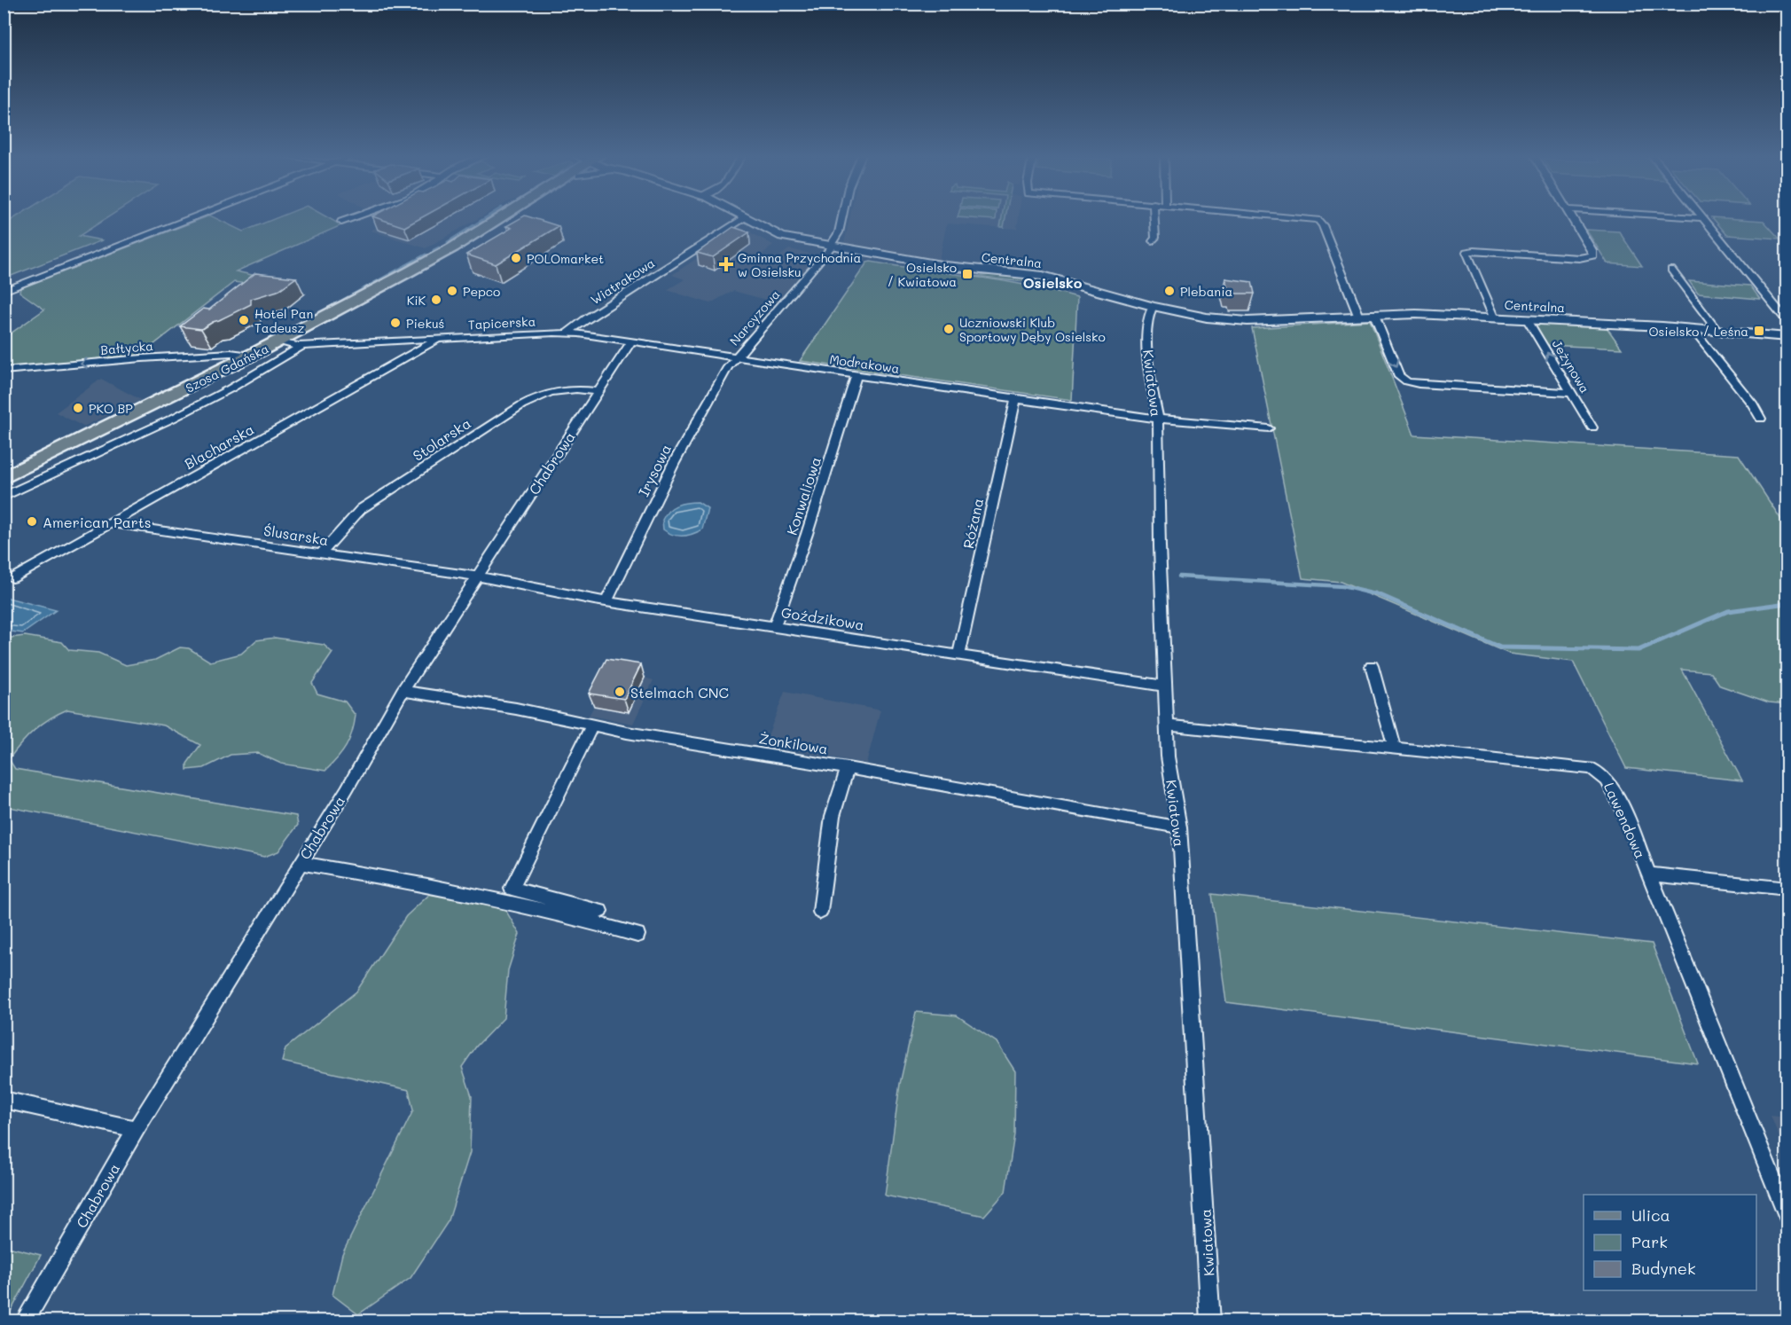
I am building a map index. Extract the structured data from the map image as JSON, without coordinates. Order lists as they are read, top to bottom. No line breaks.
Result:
{"streets":{"main road":["Szosa Gdańska"],"street":["Centralna","Wiatrakowa","Narcyzowa","Tapicerska","Bałtycka","Modrakowa","Jeżynowa","Kwiatowa","Stolarska","Blacharska","Chabrowa","Irysowa","Konwaliowa","Różana","Ślusarska","Goździkowa","Żonkilowa","Lawendowa"]},"crossings":[["Centralna","Wiatrakowa"],["Centralna","Narcyzowa"],["Centralna","Jeżynowa"],["Centralna","Kwiatowa"],["Wiatrakowa","Tapicerska"],["Wiatrakowa","Modrakowa"],["Narcyzowa","Modrakowa"],["Narcyzowa","Irysowa"],["Tapicerska","Modrakowa"],["Tapicerska","Szosa Gdańska"],["Tapicerska","Blacharska"],["Bałtycka","Szosa Gdańska"],["Modrakowa","Kwiatowa"],["Modrakowa","Chabrowa"],["Modrakowa","Irysowa"],["Modrakowa","Konwaliowa"],["Modrakowa","Różana"],["Kwiatowa","Goździkowa"],["Kwiatowa","Żonkilowa"],["Kwiatowa","Lawendowa"],["Stolarska","Chabrowa"],["Stolarska","Ślusarska"],["Blacharska","Ślusarska"],["Chabrowa","Ślusarska"],["Chabrowa","Goździkowa"],["Chabrowa","Żonkilowa"],["Irysowa","Goździkowa"],["Konwaliowa","Goździkowa"],["Różana","Goździkowa"],["Ślusarska","Goździkowa"]],"one_way":["Jeżynowa"],"districts":["Osielsko"],"places":{"other":["POLOmarket","Pepco","Plebania","KiK","Hotel Pan Tadeusz","Piekuś","Uczniowski Klub Sportowy Dęby Osielsko","PKO BP","American Parts","Stelmach CNC"],"health":["Gminna Przychodnia w Osielsku"],"transit":["Osielsko / Kwiatowa","Osielsko / Leśna"]},"legend":["Ulica","Park","Budynek"]}
